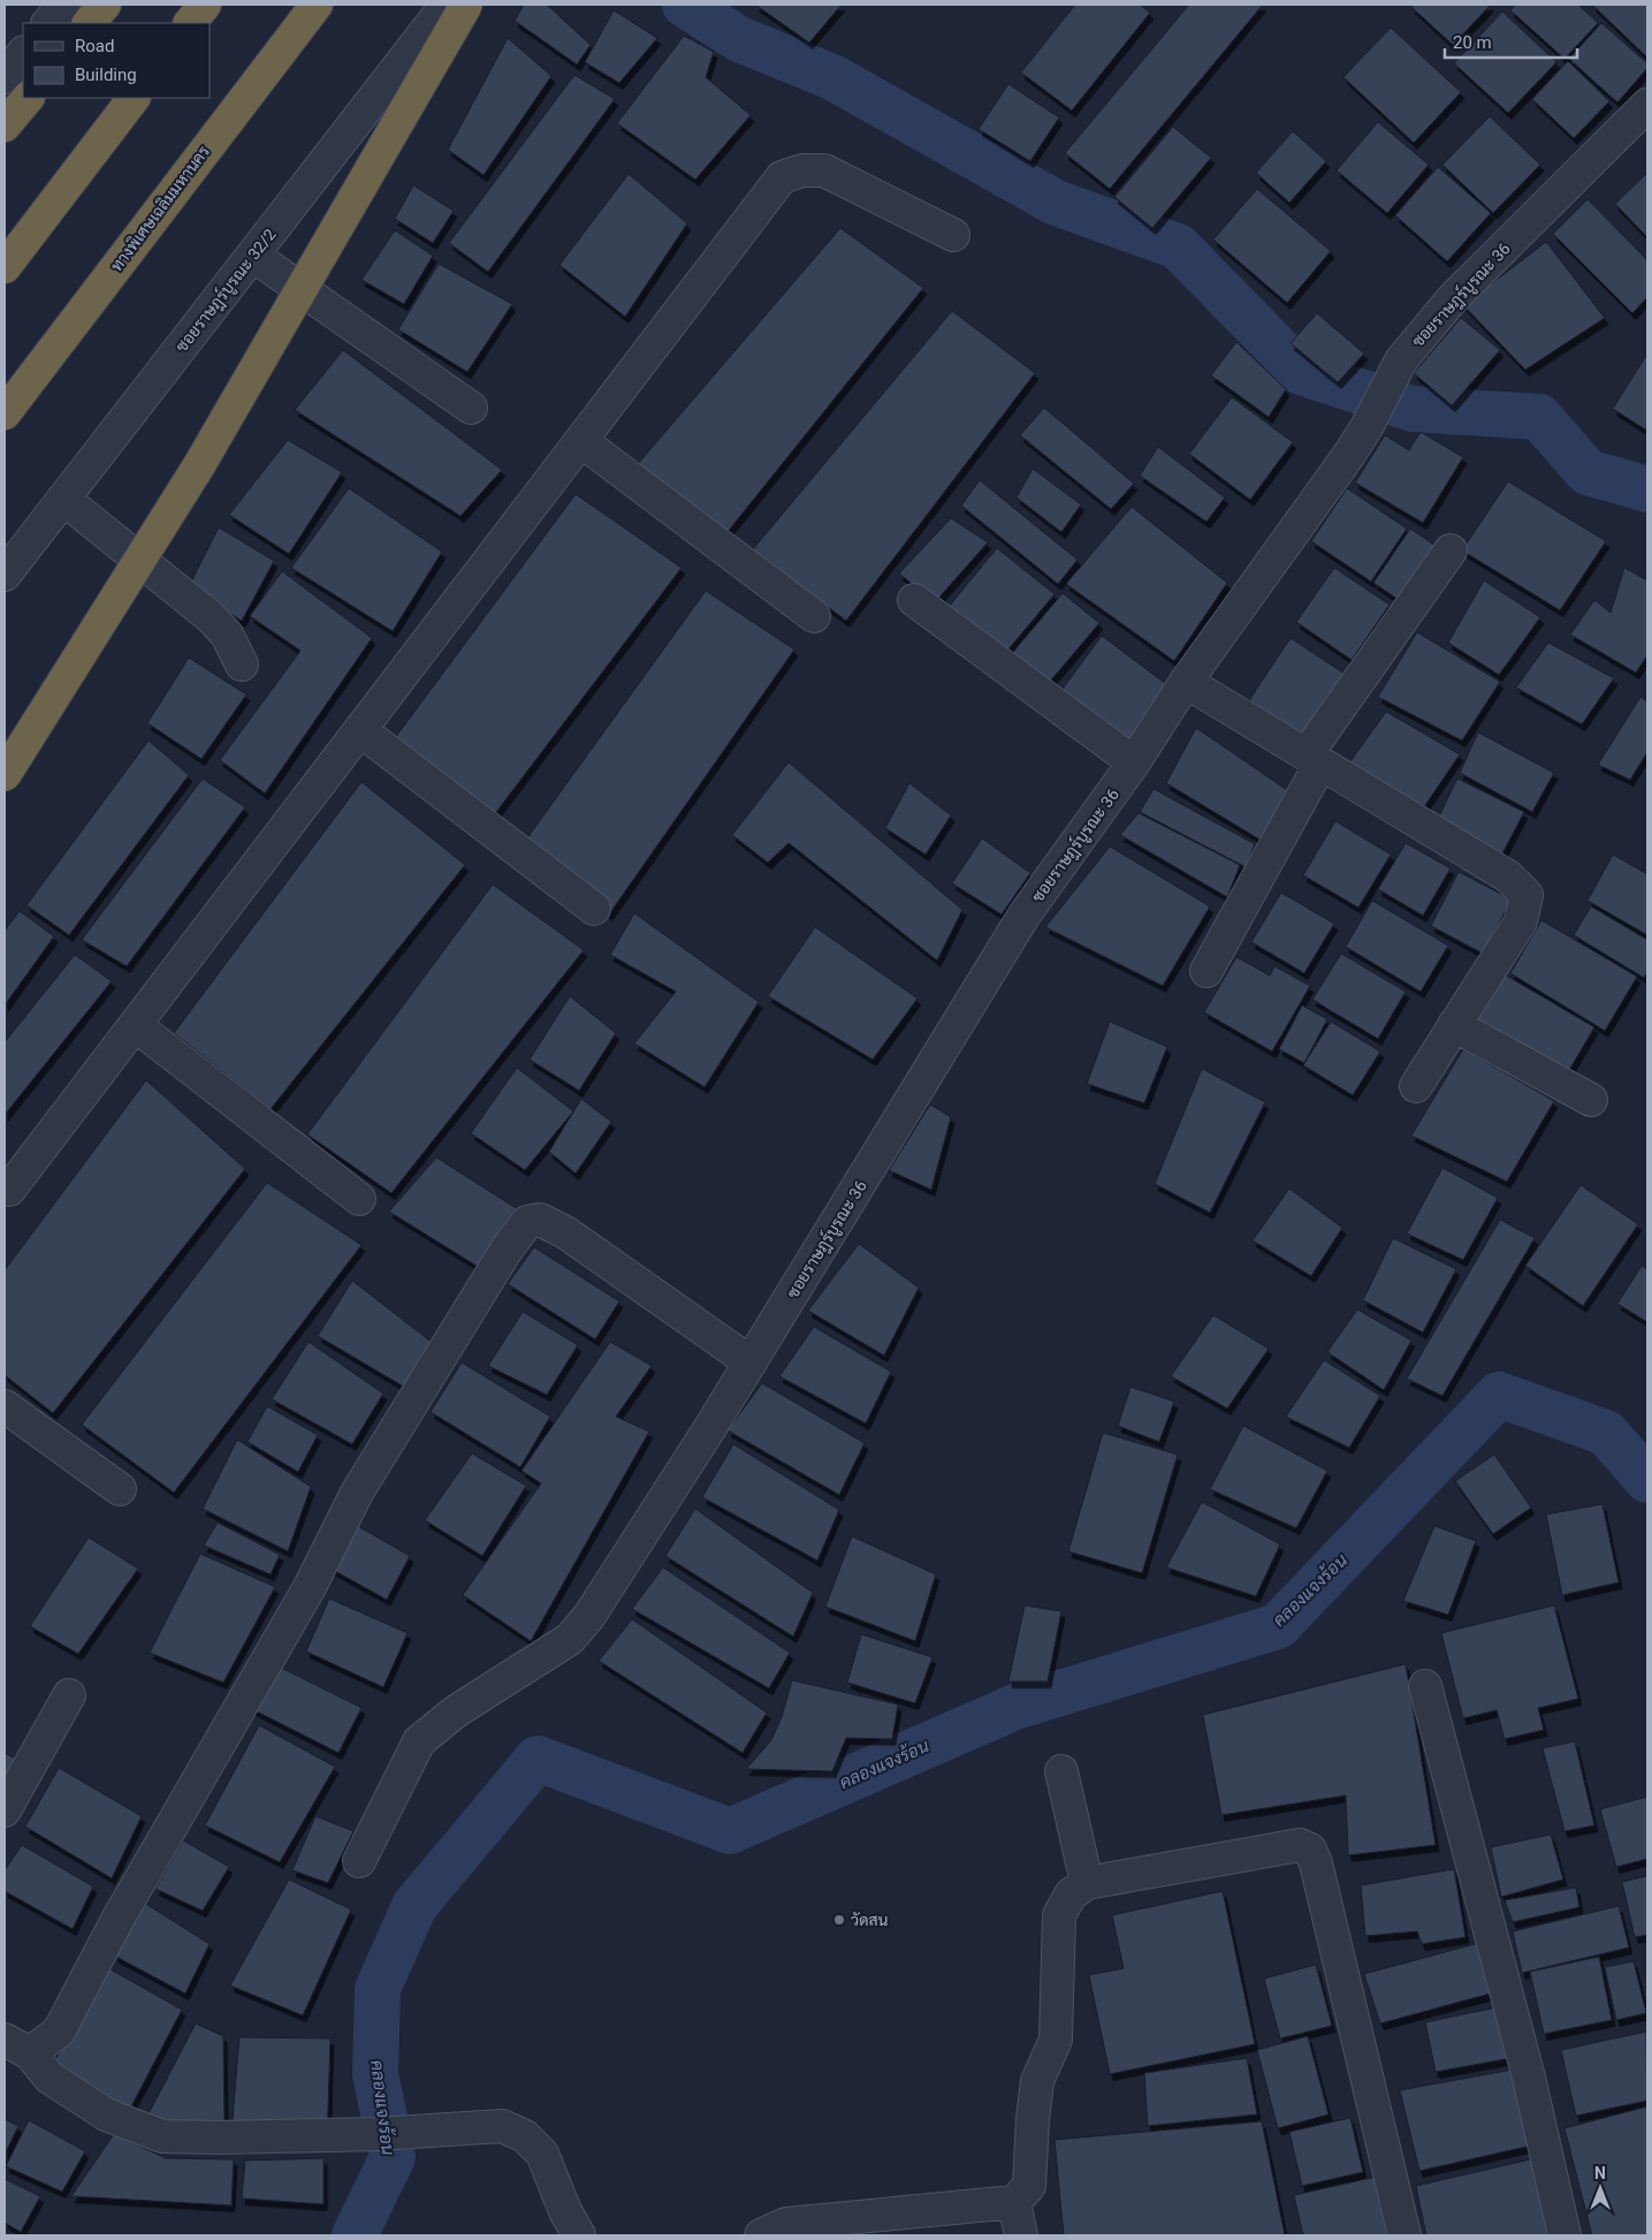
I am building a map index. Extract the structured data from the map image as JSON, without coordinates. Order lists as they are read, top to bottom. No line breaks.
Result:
{"streets":{"highway":["ทางพิเศษเฉลิมมหานคร"],"street":["ซอยราษฎร์บูรณะ 32/2","ซอยราษฎร์บูรณะ 36"]},"water":["คลองแจงร้อน"],"places":["วัดสน"],"legend":["Road","Building"],"scale_bar":"20 m","north":"top"}
